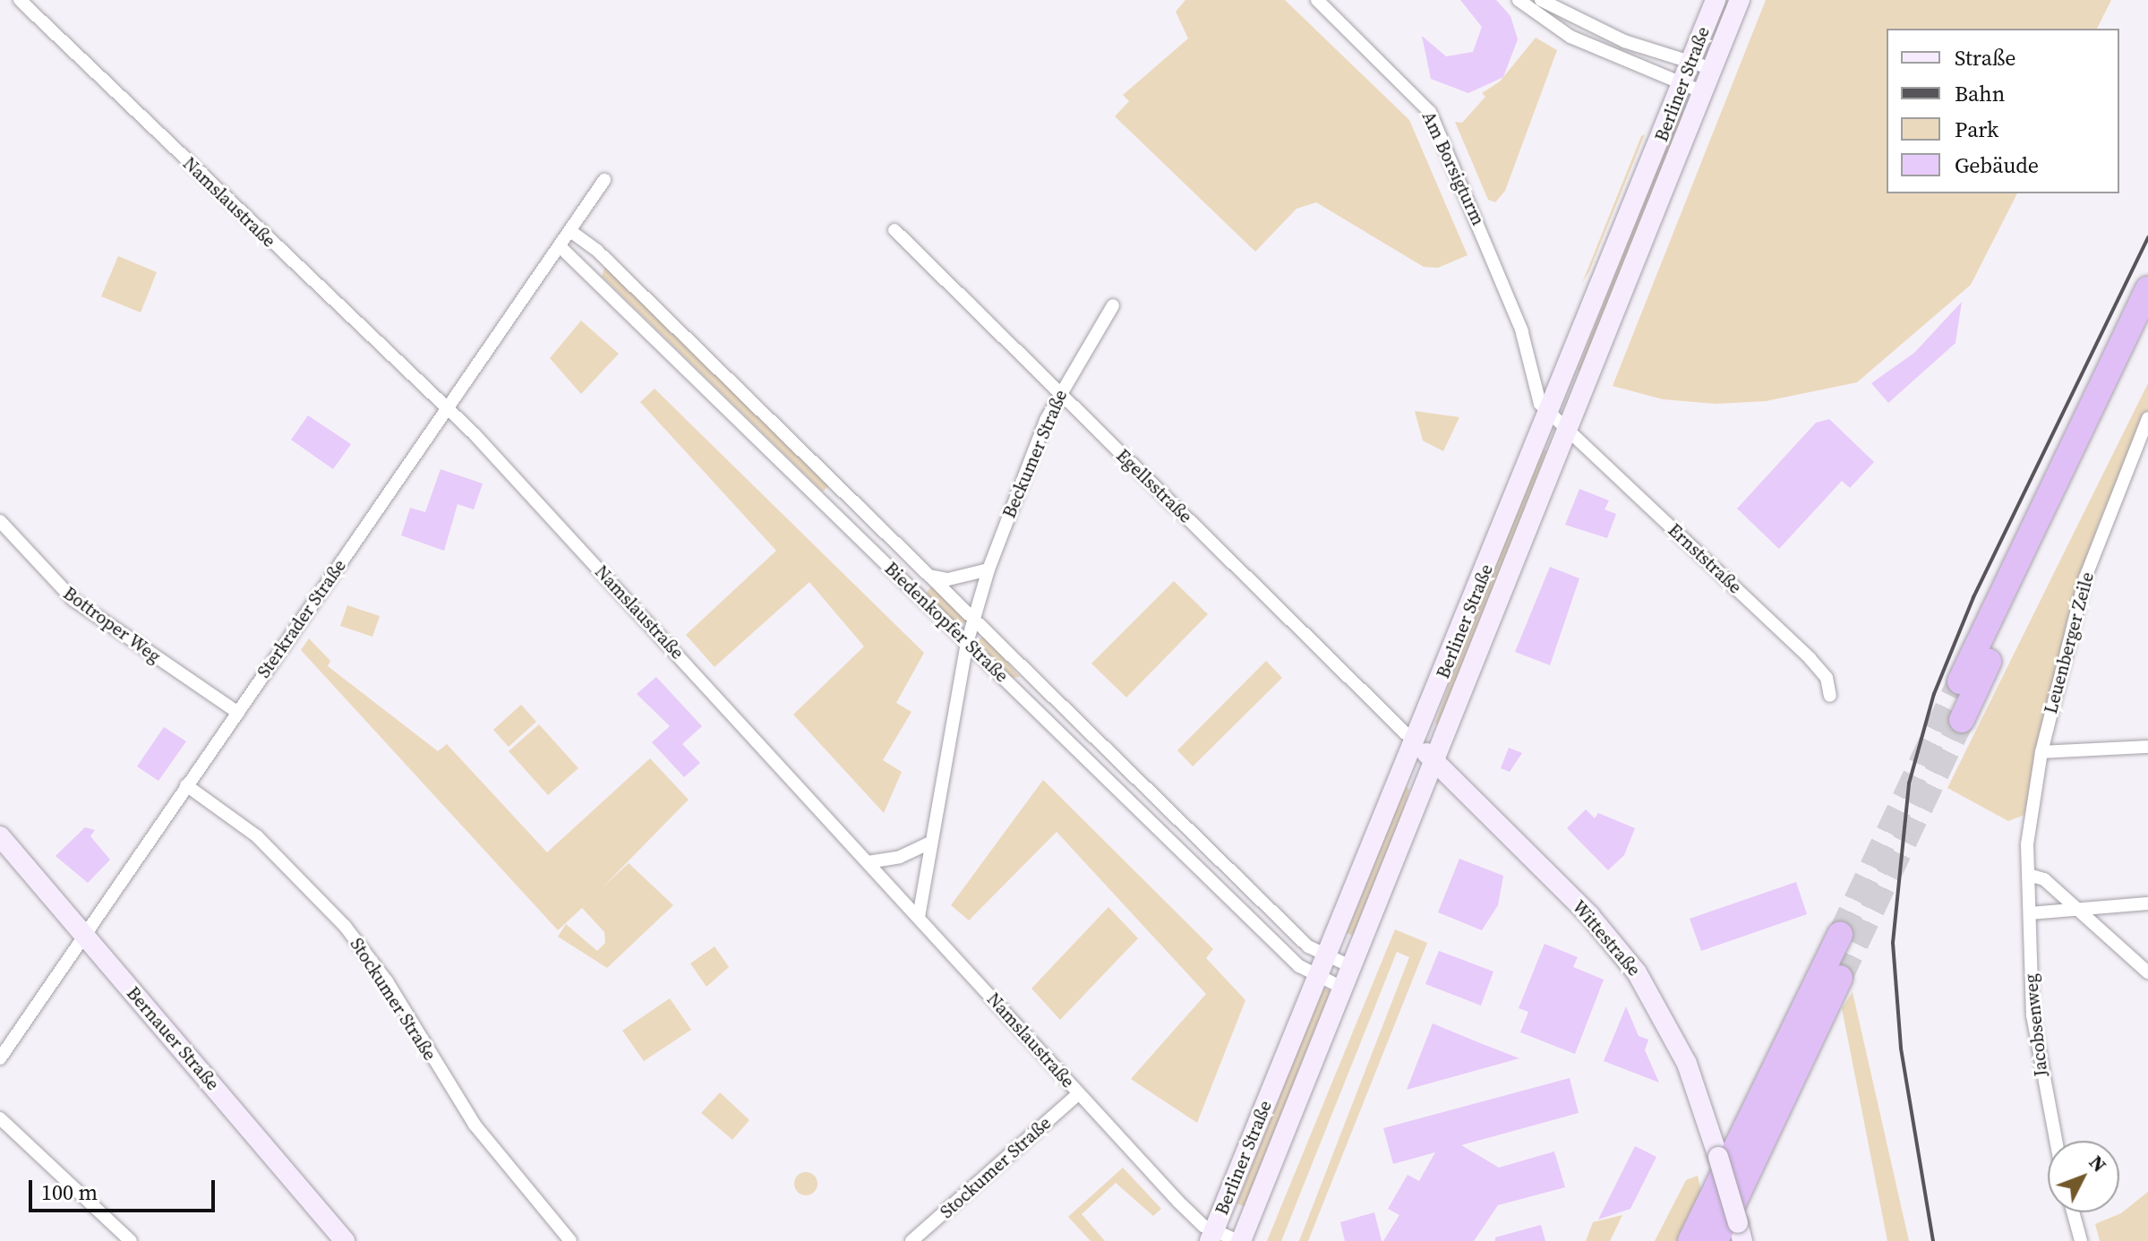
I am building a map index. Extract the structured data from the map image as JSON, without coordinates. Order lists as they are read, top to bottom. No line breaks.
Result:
{"streets":{"main road":["Berliner Straße","Wittestraße","Bernauer Straße"],"street":["Am Borsigturm","Namslaustraße","Beckumer Straße","Egellsstraße","Ernststraße","Sterkrader Straße","Biedenkopfer Straße","Bottroper Weg","Leuenberger Zeile","Stockumer Straße","Jacobsenweg"]},"crossings":[["Berliner Straße","Am Borsigturm"],["Berliner Straße","Namslaustraße"],["Berliner Straße","Egellsstraße"],["Berliner Straße","Ernststraße"],["Berliner Straße","Biedenkopfer Straße"],["Berliner Straße","Wittestraße"],["Am Borsigturm","Ernststraße"],["Namslaustraße","Beckumer Straße"],["Namslaustraße","Sterkrader Straße"],["Namslaustraße","Stockumer Straße"],["Beckumer Straße","Egellsstraße"],["Beckumer Straße","Biedenkopfer Straße"],["Egellsstraße","Wittestraße"],["Sterkrader Straße","Biedenkopfer Straße"],["Sterkrader Straße","Bottroper Weg"],["Sterkrader Straße","Stockumer Straße"],["Sterkrader Straße","Bernauer Straße"],["Leuenberger Zeile","Jacobsenweg"]],"legend":["Straße","Bahn","Park","Gebäude"],"scale_bar":"100 m","north":"top right"}
